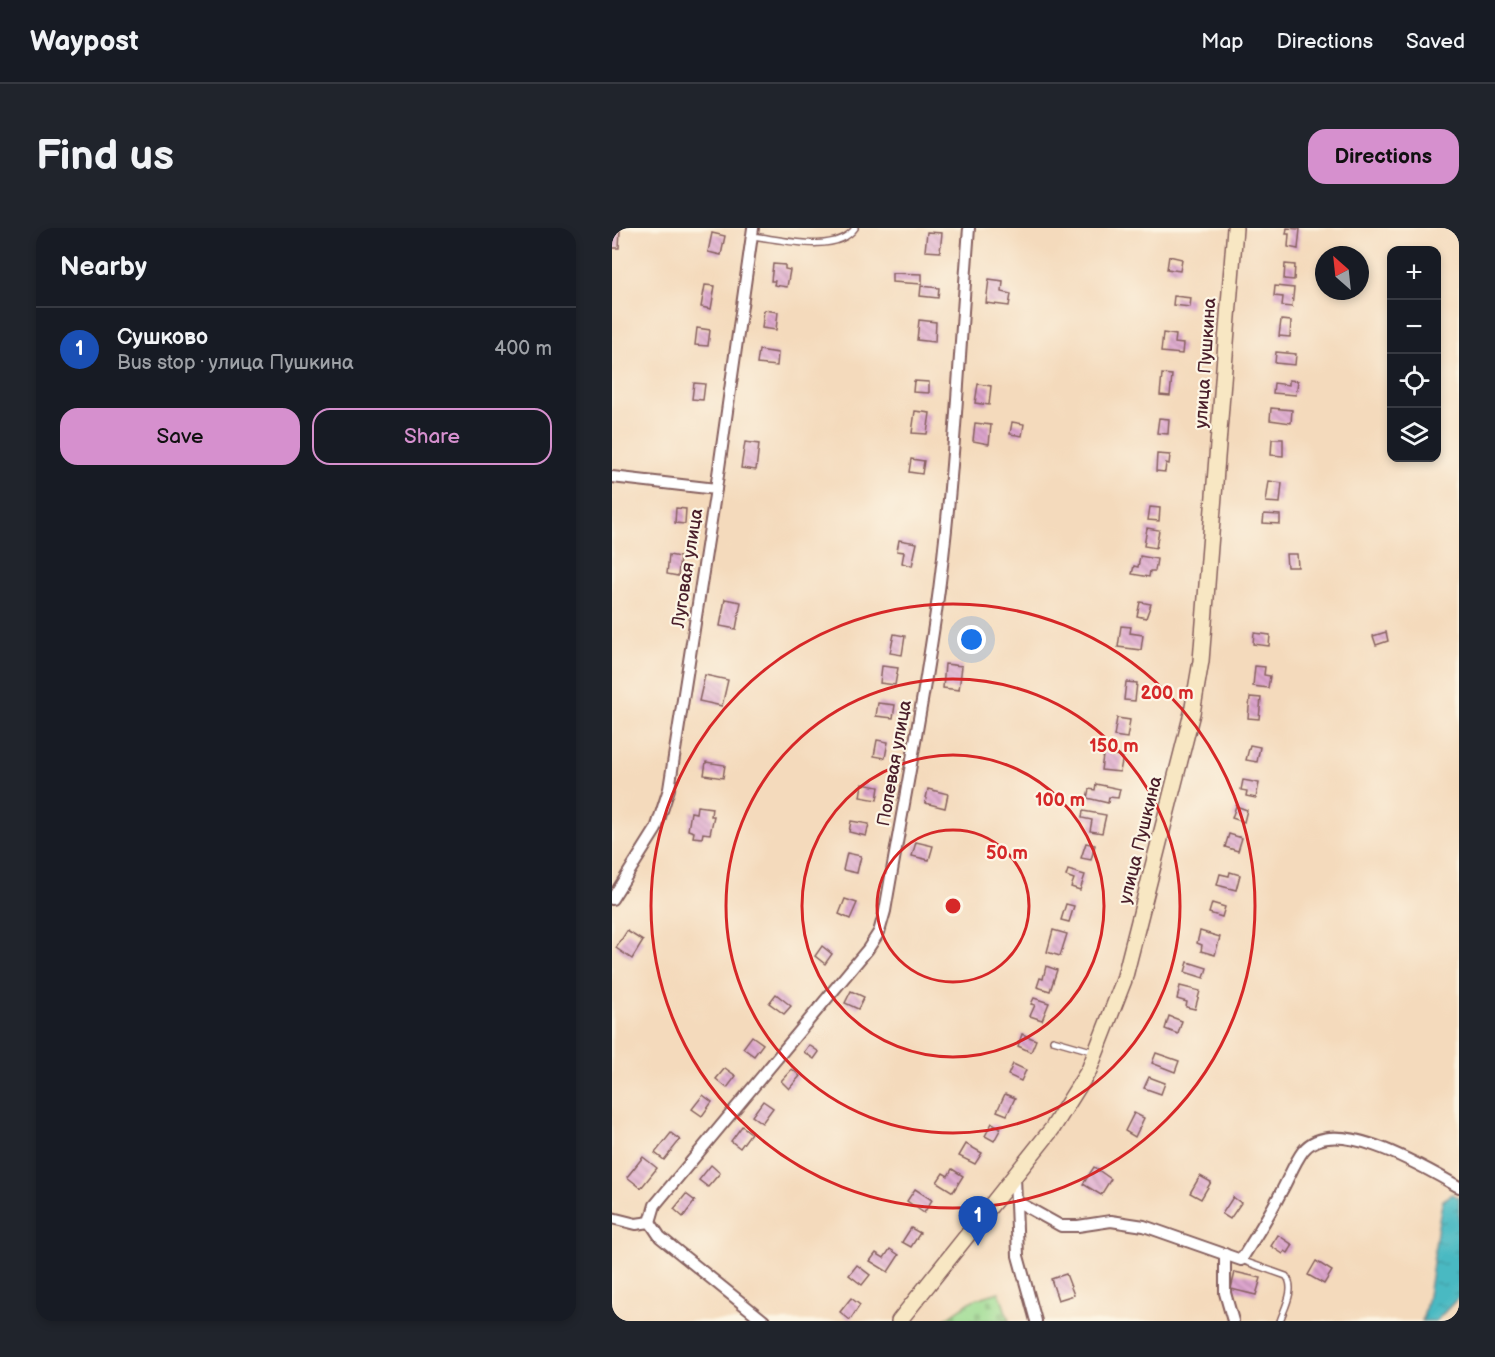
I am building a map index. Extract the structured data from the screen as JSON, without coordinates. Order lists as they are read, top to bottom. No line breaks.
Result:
{"streets":{"main road":["улица Пушкина"],"street":["Луговая улица","Полевая улица"]},"north":"top left","page":{"header":"Waypost","nav":["Map","Directions","Saved"],"buttons":["Directions",["Save","Share"]],"title":"Find us","heading":"Nearby","map_buttons":["+","−"],"list":[{"mark":"1","name":"Сушково","note":"Bus stop · улица Пушкина","value":"400 m"}],"pins":"1"},"rings":["200 m","150 m","100 m","50 m"]}
